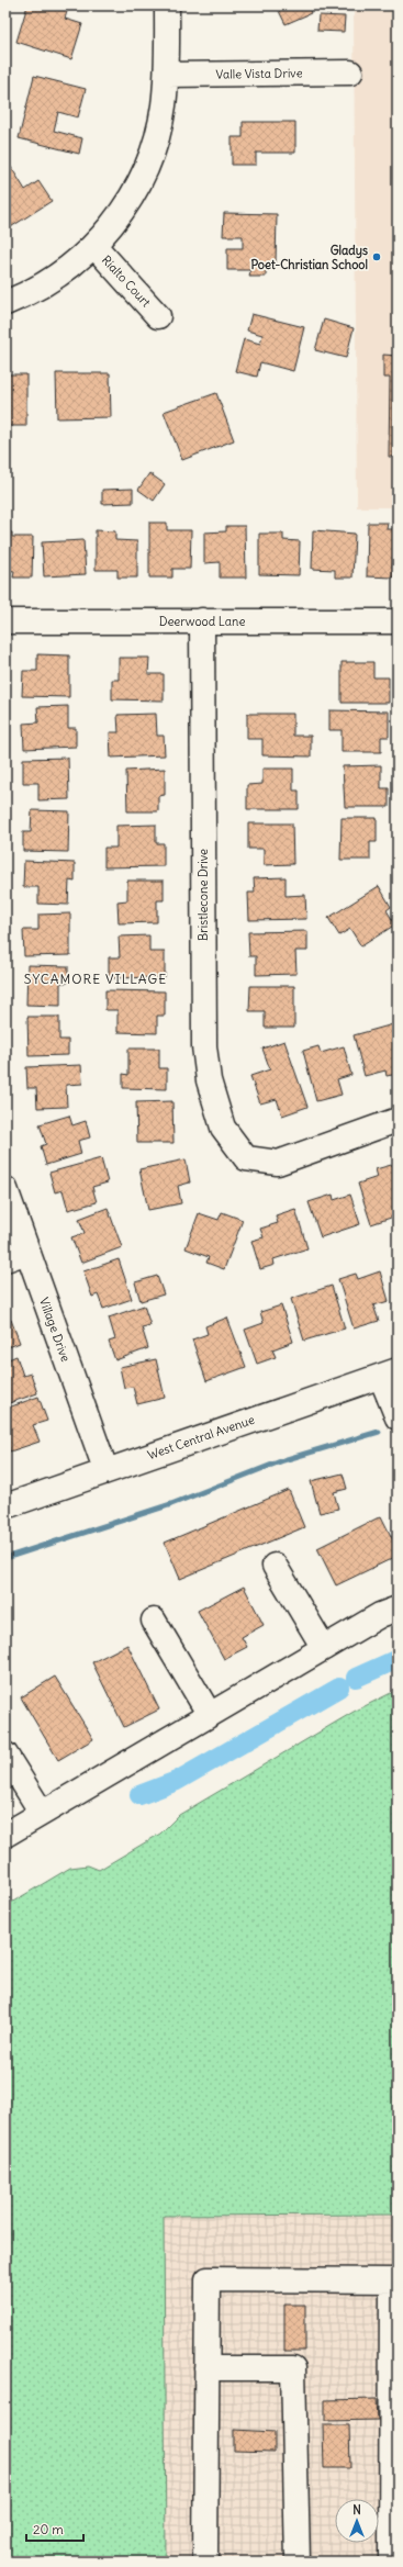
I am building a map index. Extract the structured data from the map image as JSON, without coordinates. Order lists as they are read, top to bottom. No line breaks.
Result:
{"streets":{"street":["Valle Vista Drive","Rialto Court","Deerwood Lane","Bristlecone Drive","Village Drive","West Central Avenue"]},"crossings":[["Deerwood Lane","Bristlecone Drive"],["Village Drive","West Central Avenue"]],"districts":["SYCAMORE VILLAGE"],"places":["Gladys Poet-Christian School"],"scale_bar":"20 m","north":"top"}
